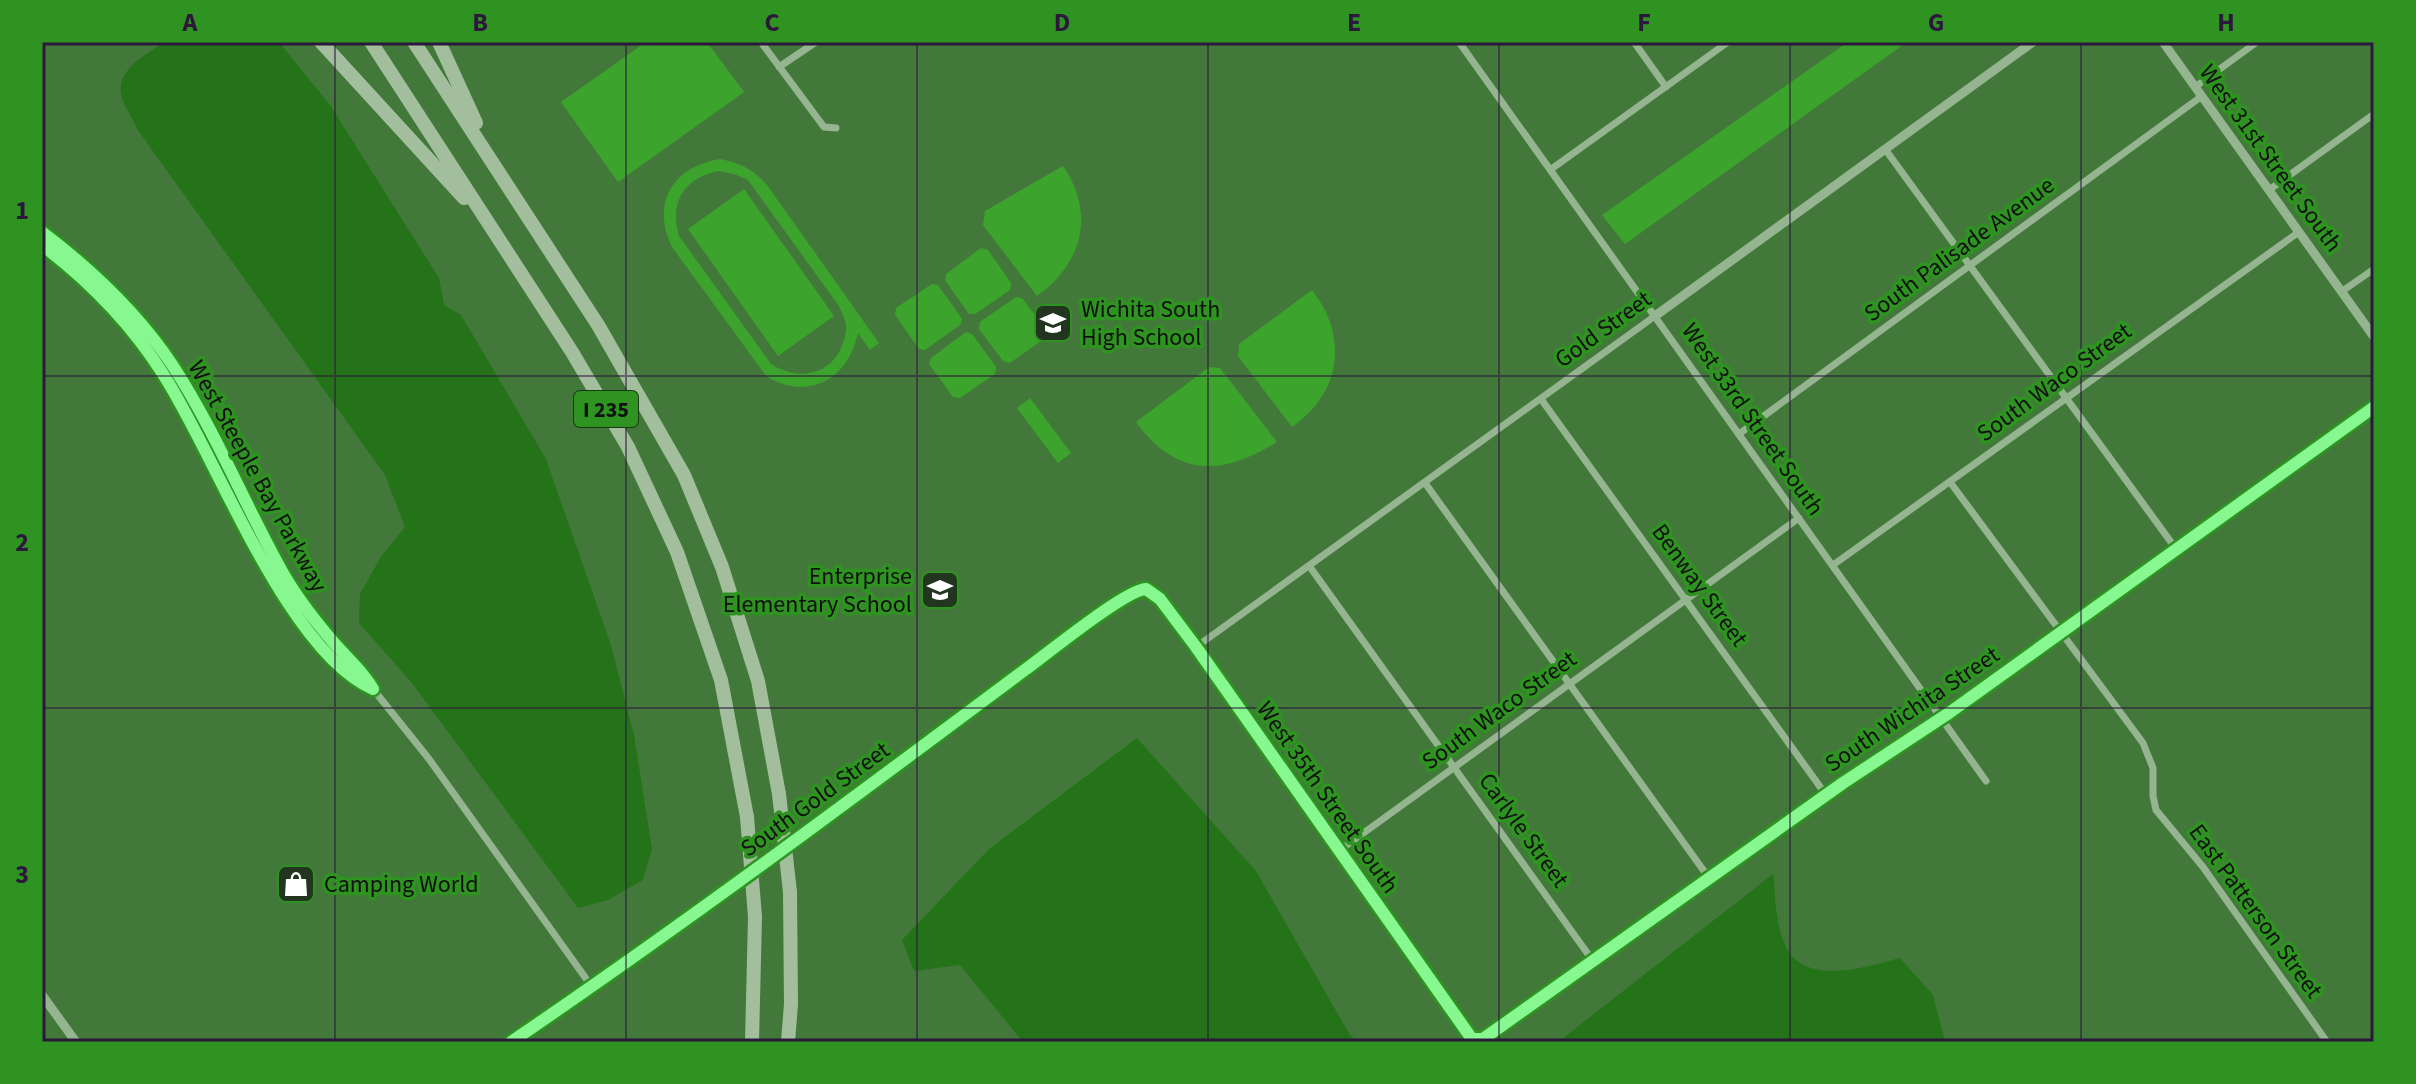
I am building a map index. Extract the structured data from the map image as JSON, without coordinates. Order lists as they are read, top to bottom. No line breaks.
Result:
{"streets":{"highway":["I 235"],"street":["West 31st Street South","South Palisade Avenue","Gold Street","South Waco Street","West 33rd Street South","West Steeple Bay Parkway","Benway Street","South Wichita Street","West 35th Street South","South Gold Street","Carlyle Street","East Patterson Street"]},"crossings":[["West 31st Street South","South Palisade Avenue"],["West 31st Street South","South Waco Street"],["South Palisade Avenue","West 33rd Street South"],["Gold Street","West 33rd Street South"],["Gold Street","Benway Street"],["Gold Street","West 35th Street South"],["Gold Street","Carlyle Street"],["South Waco Street","West 33rd Street South"],["South Waco Street","Benway Street"],["South Waco Street","West 35th Street South"],["South Waco Street","Carlyle Street"],["West 33rd Street South","South Wichita Street"],["West Steeple Bay Parkway","South Gold Street"],["Benway Street","South Wichita Street"],["South Wichita Street","West 35th Street South"],["South Wichita Street","Carlyle Street"],["South Wichita Street","East Patterson Street"],["West 35th Street South","South Gold Street"]],"places":{"school or university":["Wichita South High School","Enterprise Elementary School"],"shop":["Camping World"]},"grid":{"columns":["A","B","C","D","E","F","G","H"],"rows":["1","2","3"]}}
